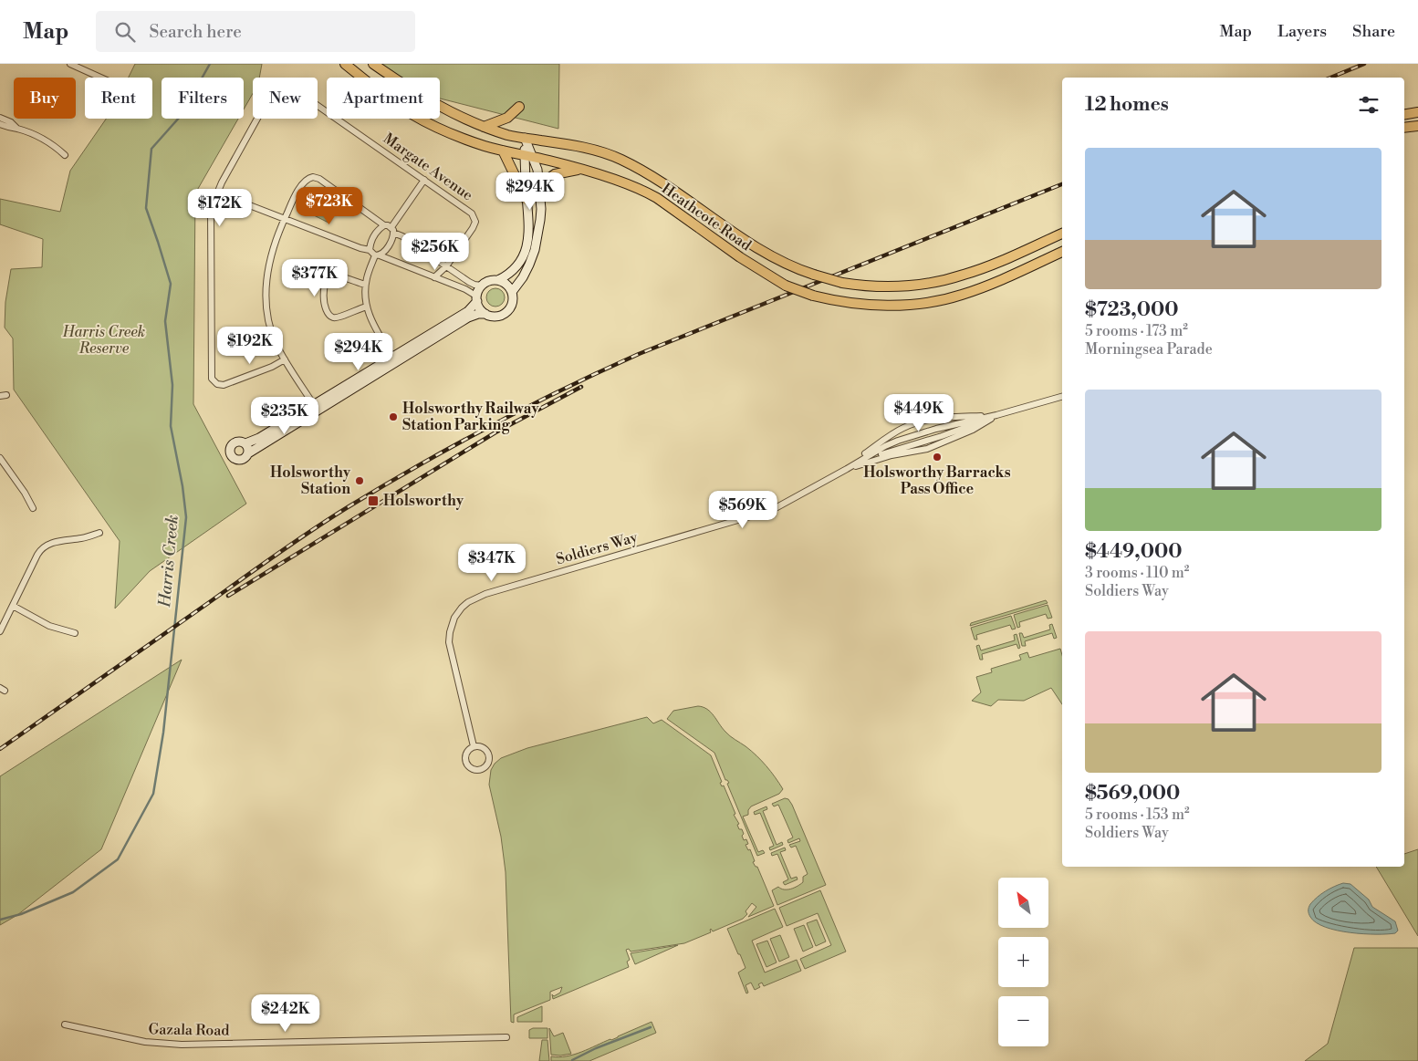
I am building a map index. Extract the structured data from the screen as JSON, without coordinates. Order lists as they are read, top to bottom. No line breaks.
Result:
{"streets":{"main road":["Heathcote Road"],"street":["Margate Avenue","Soldiers Way","Gazala Road"]},"water":["Harris Creek"],"parks":["Harris Creek Reserve"],"places":{"other":["Holsworthy Railway Station Parking","Holsworthy Barracks Pass Office","Holsworthy Station"],"transit":["Holsworthy"]},"north":"top left","page":{"header":"Map","search":"Search here","nav":["Map","Layers","Share"],"chip":["Buy","Rent","Filters","New","Apartment"],"heading":"12 homes","list":[{"name":"$723,000","note":"5 rooms · 173 m² · Morningsea Parade"},{"name":"$449,000","note":"3 rooms · 110 m² · Soldiers Way"},{"name":"$569,000","note":"5 rooms · 153 m² · Soldiers Way"}],"price":["$294K","$723K","$172K","$256K","$377K","$192K","$294K","$449K","$235K","$569K","$347K","$242K"],"map_buttons":["+","−"]}}
